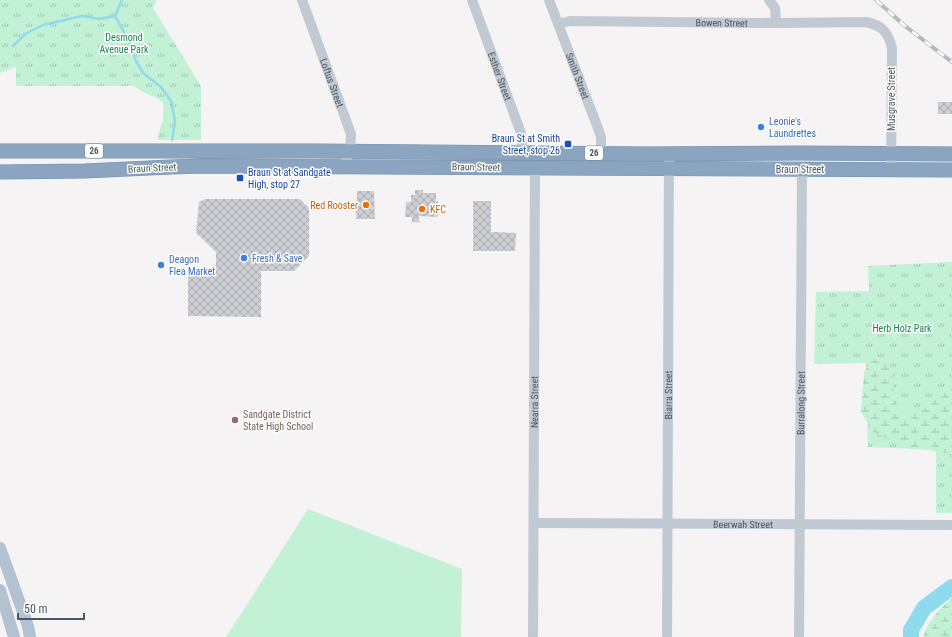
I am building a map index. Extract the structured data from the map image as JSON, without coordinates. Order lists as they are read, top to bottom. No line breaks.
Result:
{"streets":{"highway":["26","Braun Street"],"street":["Bowen Street","Esther Street","Smith Street","Loftus Street","Musgrave Street","Biarra Street","Nearra Street","Burralong Street","Beerwah Street"]},"crossings":[["Bowen Street","Smith Street"],["Bowen Street","Musgrave Street"],["Esther Street","Braun Street"],["Smith Street","Braun Street"],["Loftus Street","Braun Street"],["Musgrave Street","Braun Street"],["Braun Street","Biarra Street"],["Braun Street","Nearra Street"],["Braun Street","Burralong Street"],["Biarra Street","Beerwah Street"],["Nearra Street","Beerwah Street"],["Burralong Street","Beerwah Street"]],"parks":["Desmond Avenue Park","Herb Holz Park"],"places":{"other":["Leonie's Laundrettes","Red Rooster","KFC","Fresh & Save","Deagon Flea Market","Sandgate District State High School"],"transit":["Braun St at Smith Street, stop 26","Braun St at Sandgate High, stop 27"]},"scale_bar":"50 m"}
